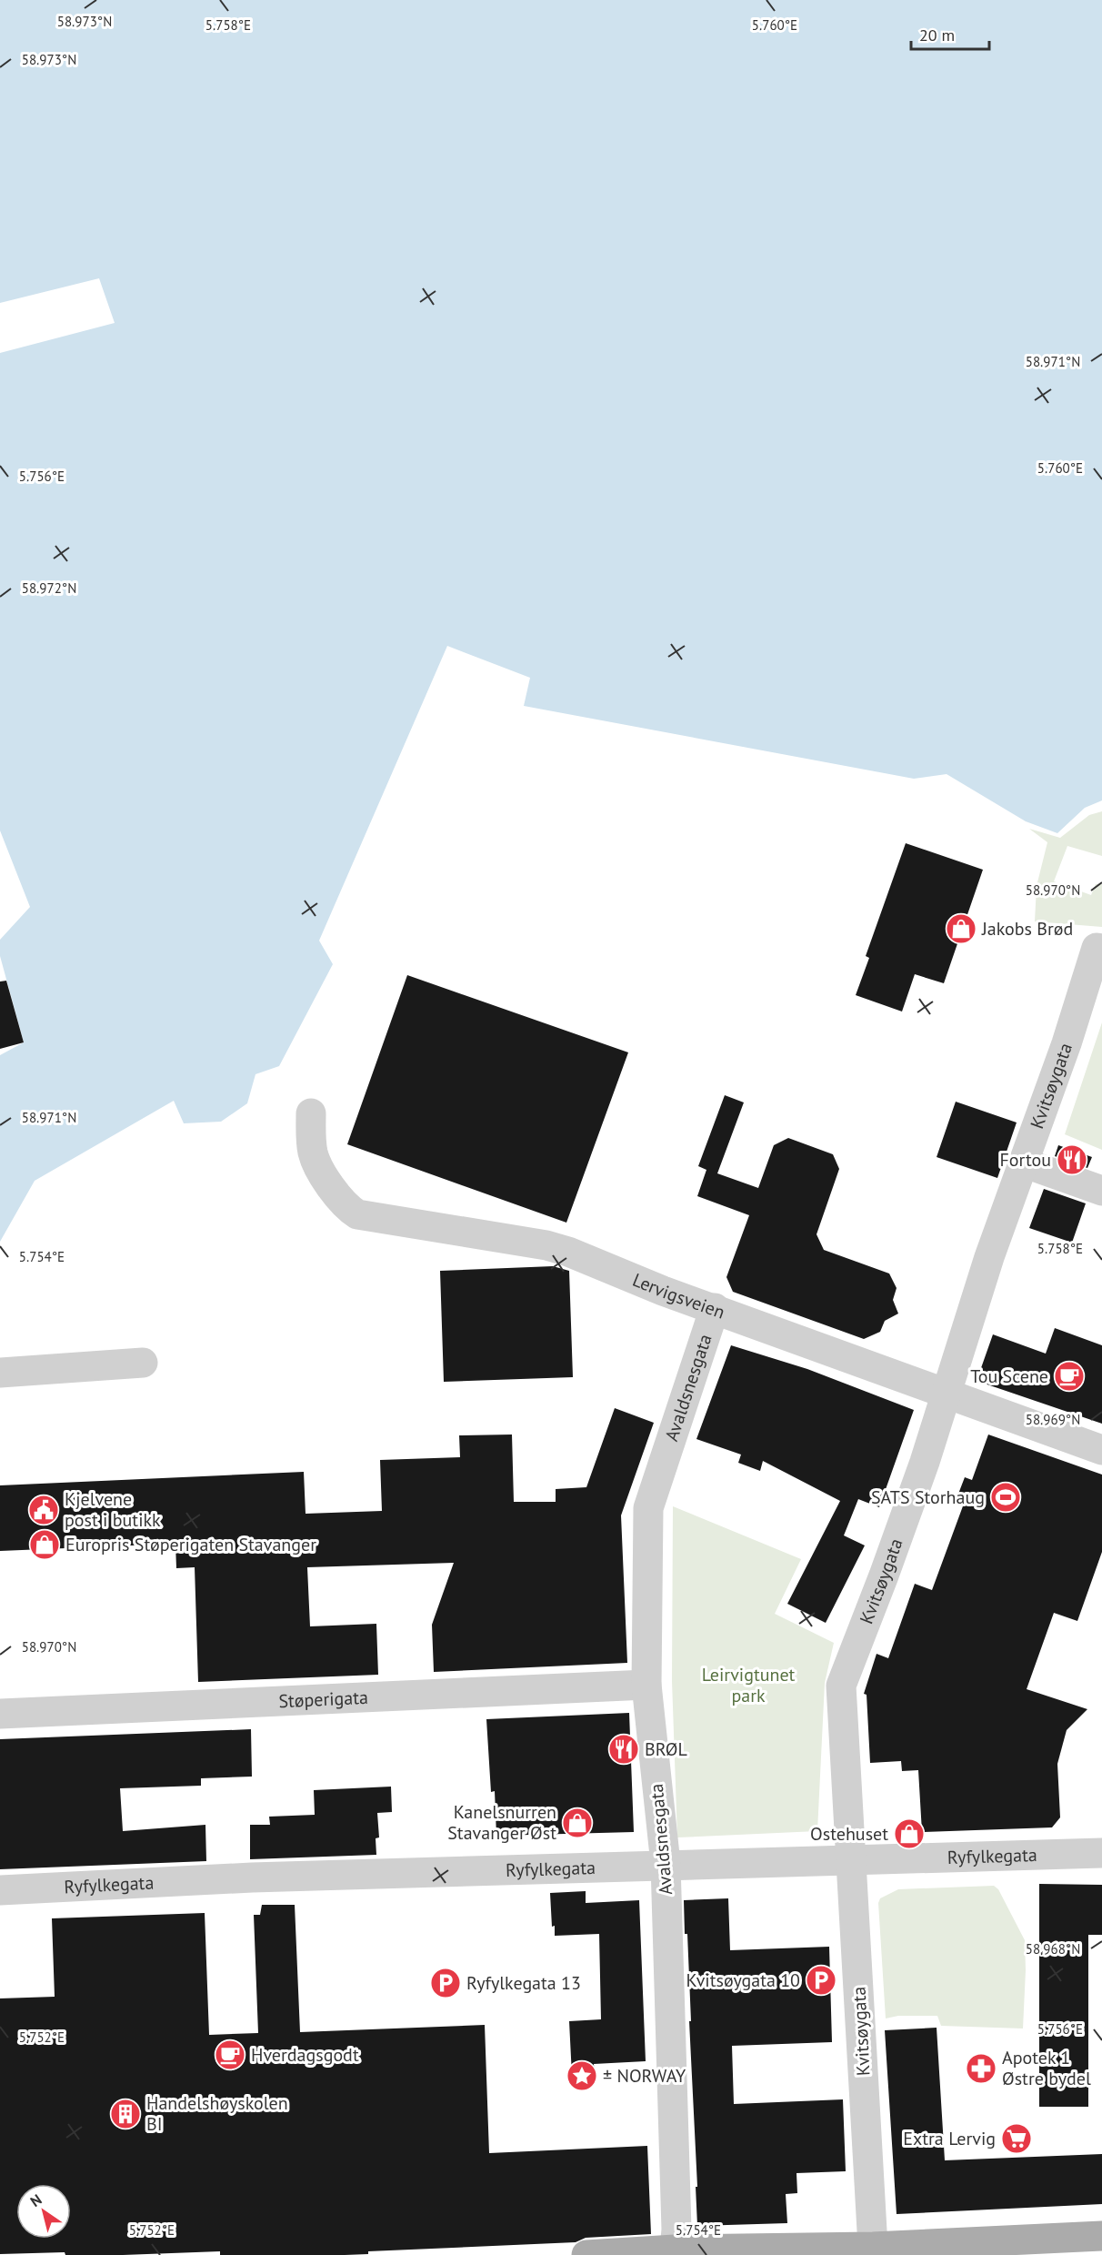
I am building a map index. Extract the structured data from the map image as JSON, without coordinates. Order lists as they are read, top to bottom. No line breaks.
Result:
{"streets":{"street":["Kvitsøygata","Lervigsveien","Avaldsnesgata","Støperigata","Ryfylkegata"]},"crossings":[["Kvitsøygata","Lervigsveien"],["Kvitsøygata","Ryfylkegata"],["Lervigsveien","Avaldsnesgata"],["Avaldsnesgata","Støperigata"],["Avaldsnesgata","Ryfylkegata"]],"parks":["Leirvigtunet park"],"places":{"shop":["Jakobs Brød","Europris Støperigaten Stavanger","Kanelsnurren Stavanger Øst","Ostehuset"],"restaurant":["Fortou","BRØL"],"cafe":["Tou Scene","Hverdagsgodt"],"sports":["SATS Storhaug"],"public building":["Kjelvene post i butikk"],"parking":["Kvitsøygata 10","Ryfylkegata 13"],"pharmacy":["Apotek 1 Østre bydel"],"place":["± NORWAY"],"building":["Handelshøyskolen BI"],"supermarket":["Extra Lervig"]},"scale_bar":"20 m","north":"top left","coordinates":["58.973°N","5.758°E","5.760°E","58.971°N","5.756°E","58.972°N","58.970°N","5.754°E","58.969°N","58.968°N","5.752°E"]}
